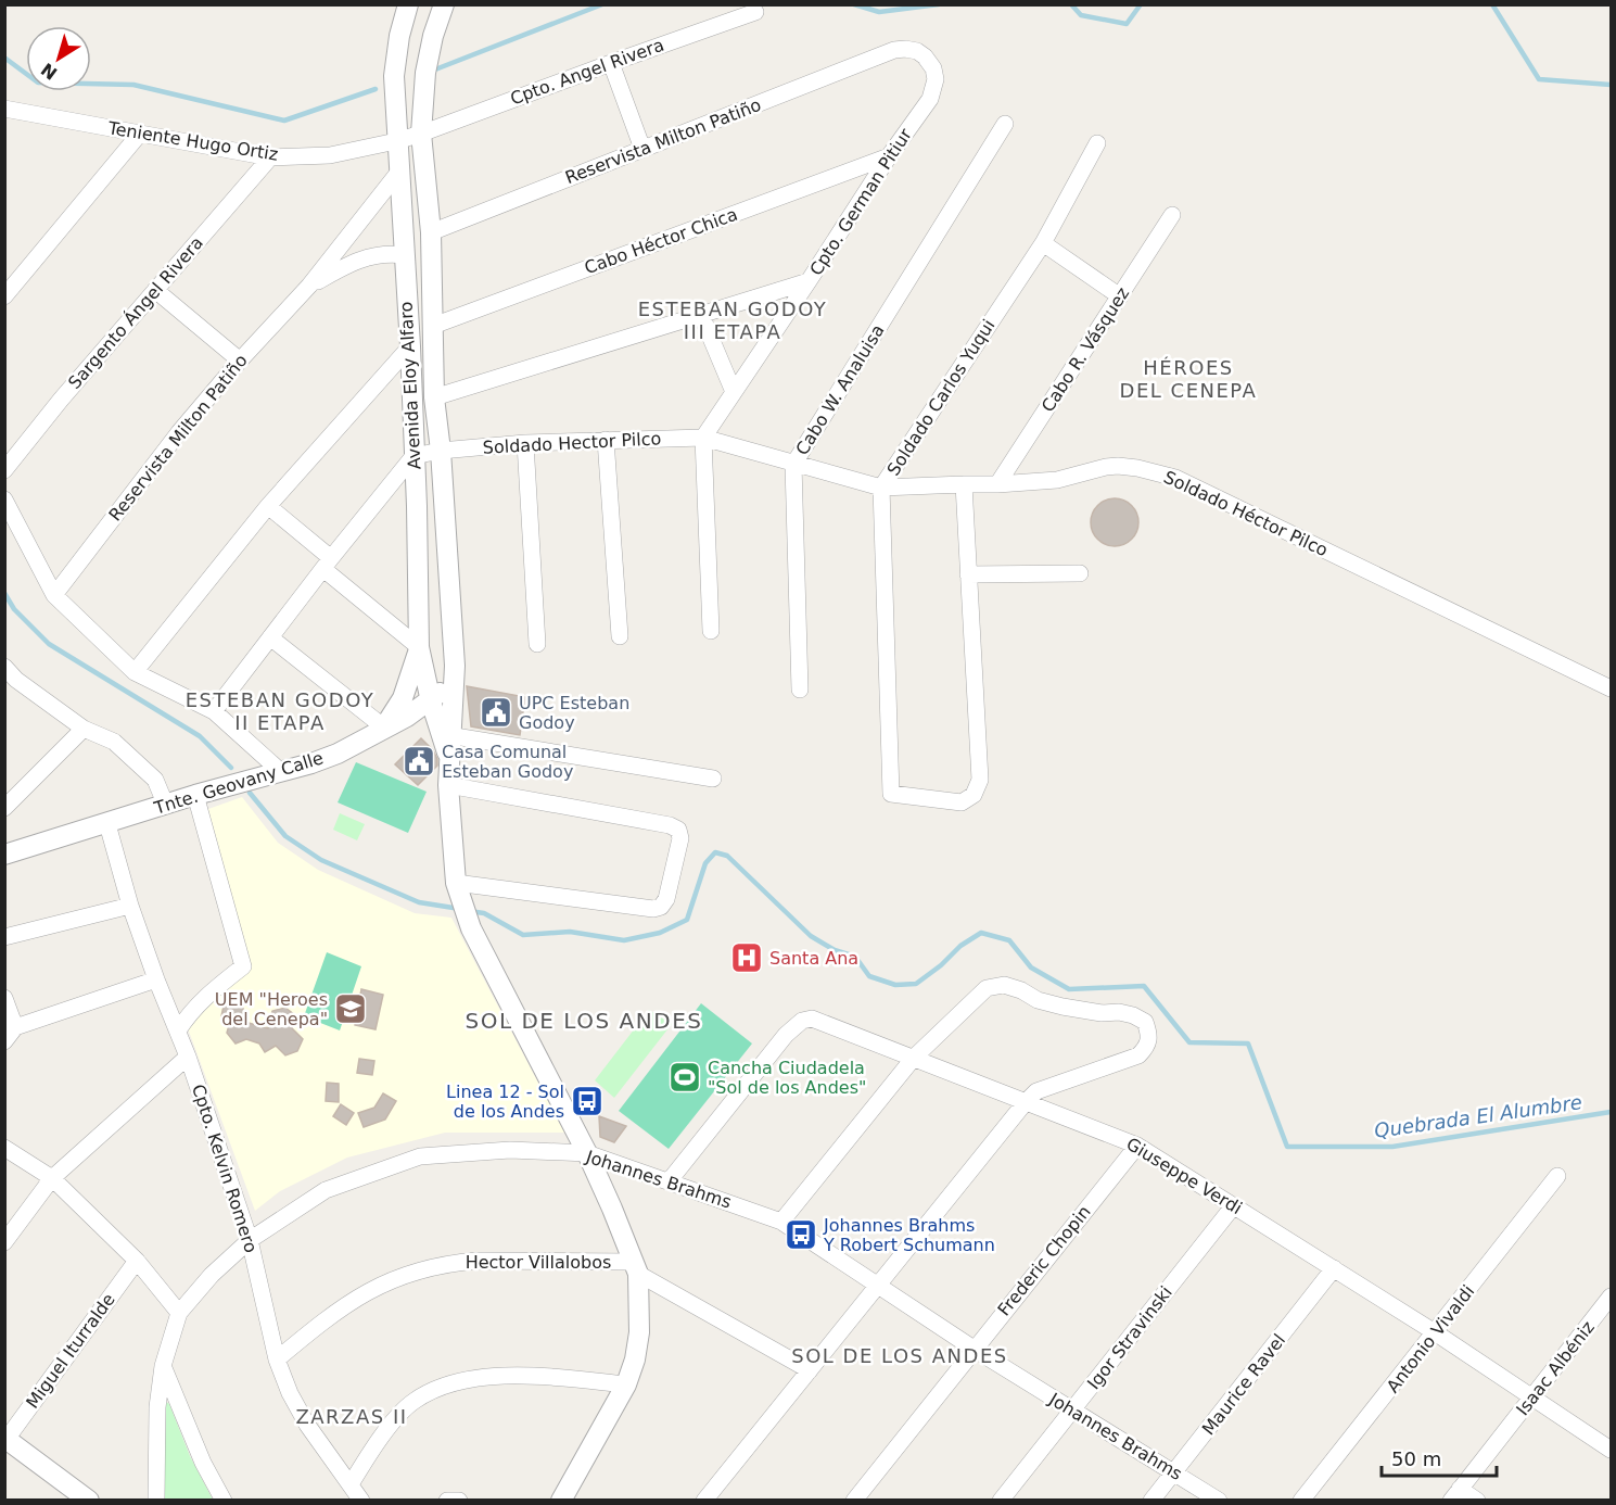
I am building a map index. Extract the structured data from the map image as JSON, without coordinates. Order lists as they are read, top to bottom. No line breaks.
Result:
{"streets":{"street":["Cpto. Angel Rivera","Teniente Hugo Ortiz","Reservista Milton Patiño","Cpto. German Pitiur","Cabo Héctor Chica","Sargento Ángel Rivera","Cabo R. Vásquez","Avenida Eloy Alfaro","Cabo W. Analuisa","Soldado Carlos Yuqui","Soldado Hector Pilco","Soldado Héctor Pilco","Tnte. Geovany Calle","Cpto. Kelvin Romero","Giuseppe Verdi","Johannes Brahms","Frederic Chopin","Hector Villalobos","Igor Stravinski","Antonio Vivaldi","Miguel Iturralde","Isaac Albéniz","Maurice Ravel"]},"crossings":[["Cpto. Angel Rivera","Teniente Hugo Ortiz"],["Cpto. Angel Rivera","Avenida Eloy Alfaro"],["Teniente Hugo Ortiz","Sargento Ángel Rivera"],["Teniente Hugo Ortiz","Avenida Eloy Alfaro"],["Reservista Milton Patiño","Cpto. German Pitiur"],["Reservista Milton Patiño","Avenida Eloy Alfaro"],["Cpto. German Pitiur","Cabo Héctor Chica"],["Cpto. German Pitiur","Soldado Hector Pilco"],["Cpto. German Pitiur","Soldado Héctor Pilco"],["Cabo Héctor Chica","Avenida Eloy Alfaro"],["Cabo R. Vásquez","Soldado Héctor Pilco"],["Avenida Eloy Alfaro","Soldado Hector Pilco"],["Avenida Eloy Alfaro","Tnte. Geovany Calle"],["Avenida Eloy Alfaro","Johannes Brahms"],["Avenida Eloy Alfaro","Hector Villalobos"],["Cabo W. Analuisa","Soldado Héctor Pilco"],["Soldado Carlos Yuqui","Soldado Héctor Pilco"],["Soldado Hector Pilco","Soldado Héctor Pilco"],["Tnte. Geovany Calle","Cpto. Kelvin Romero"],["Cpto. Kelvin Romero","Johannes Brahms"],["Cpto. Kelvin Romero","Hector Villalobos"],["Giuseppe Verdi","Johannes Brahms"],["Giuseppe Verdi","Frederic Chopin"],["Giuseppe Verdi","Igor Stravinski"],["Giuseppe Verdi","Antonio Vivaldi"],["Giuseppe Verdi","Isaac Albéniz"],["Giuseppe Verdi","Maurice Ravel"],["Johannes Brahms","Frederic Chopin"],["Johannes Brahms","Igor Stravinski"],["Johannes Brahms","Maurice Ravel"]],"districts":["ESTEBAN GODOY III ETAPA","HÉROES DEL CENEPA","ESTEBAN GODOY II ETAPA","SOL DE LOS ANDES","SOL DE LOS ANDES","ZARZAS II"],"water":["Quebrada El Alumbre"],"places":{"public building":["UPC Esteban Godoy","Casa Comunal Esteban Godoy"],"hospital":["Santa Ana"],"school or university":["UEM \"Heroes del Cenepa\""],"sports":["Cancha Ciudadela \"Sol de los Andes\""],"bus stop":["Linea 12 - Sol de los Andes","Johannes Brahms Y Robert Schumann"]},"scale_bar":"50 m","north":"bottom left"}
